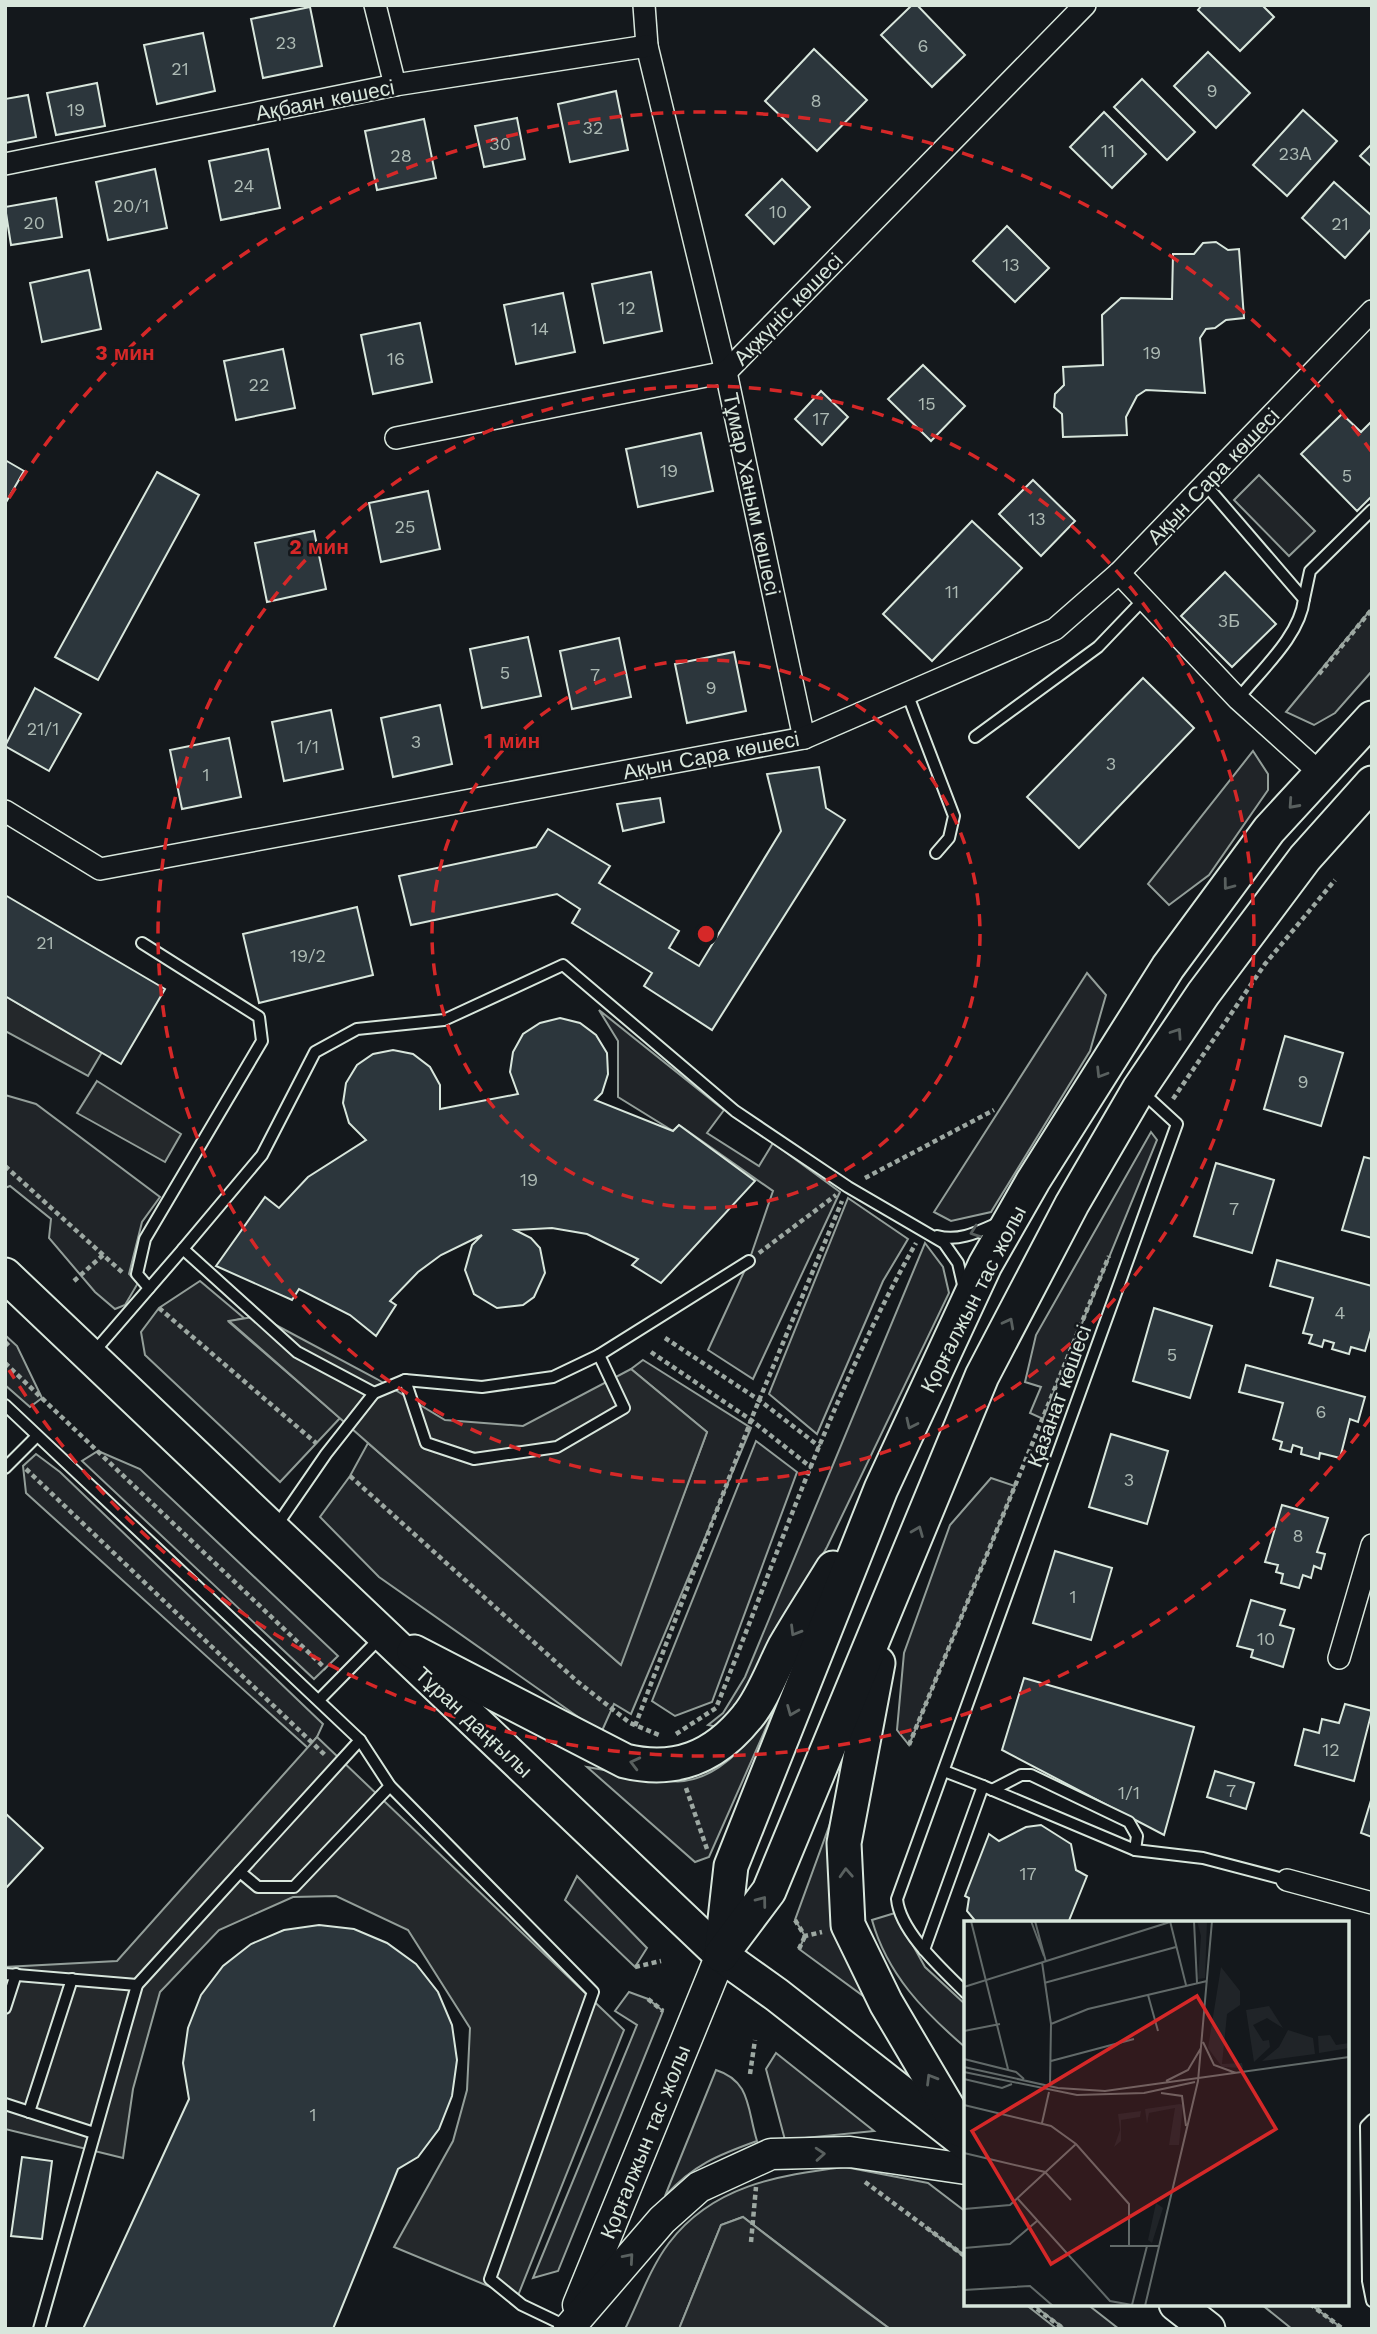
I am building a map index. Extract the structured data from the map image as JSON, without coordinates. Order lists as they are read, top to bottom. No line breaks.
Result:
{"streets":{"main road":["Қорғалжын тас жолы","Тұран даңғылы"],"street":["Ақбаян көшесі","Ақжүніс көшесі","Ақын Сара көшесі","Тұмар Ханым көшесі"],"lane":["Қазанат көшесі"]},"crossings":[["Ақбаян көшесі","Тұмар Ханым көшесі"],["Ақжүніс көшесі","Тұмар Ханым көшесі"],["Ақын Сара көшесі","Тұмар Ханым көшесі"],["Қорғалжын тас жолы","Қазанат көшесі"],["Қорғалжын тас жолы","Тұран даңғылы"]],"house_numbers":["23","6","21","9","8","19","32","30","11","23А","28","24","20/1","10","20","21","13","12","14","19","16","22","15","17","19","5","13","25","11","3Б","5","7","9","21/1","3","1/1","3","1","21","19/2","9","19","7","4","5","6","3","8","1","10","12","7","1/1","17","1"],"rings":["3 мин","2 мин","1 мин"]}
